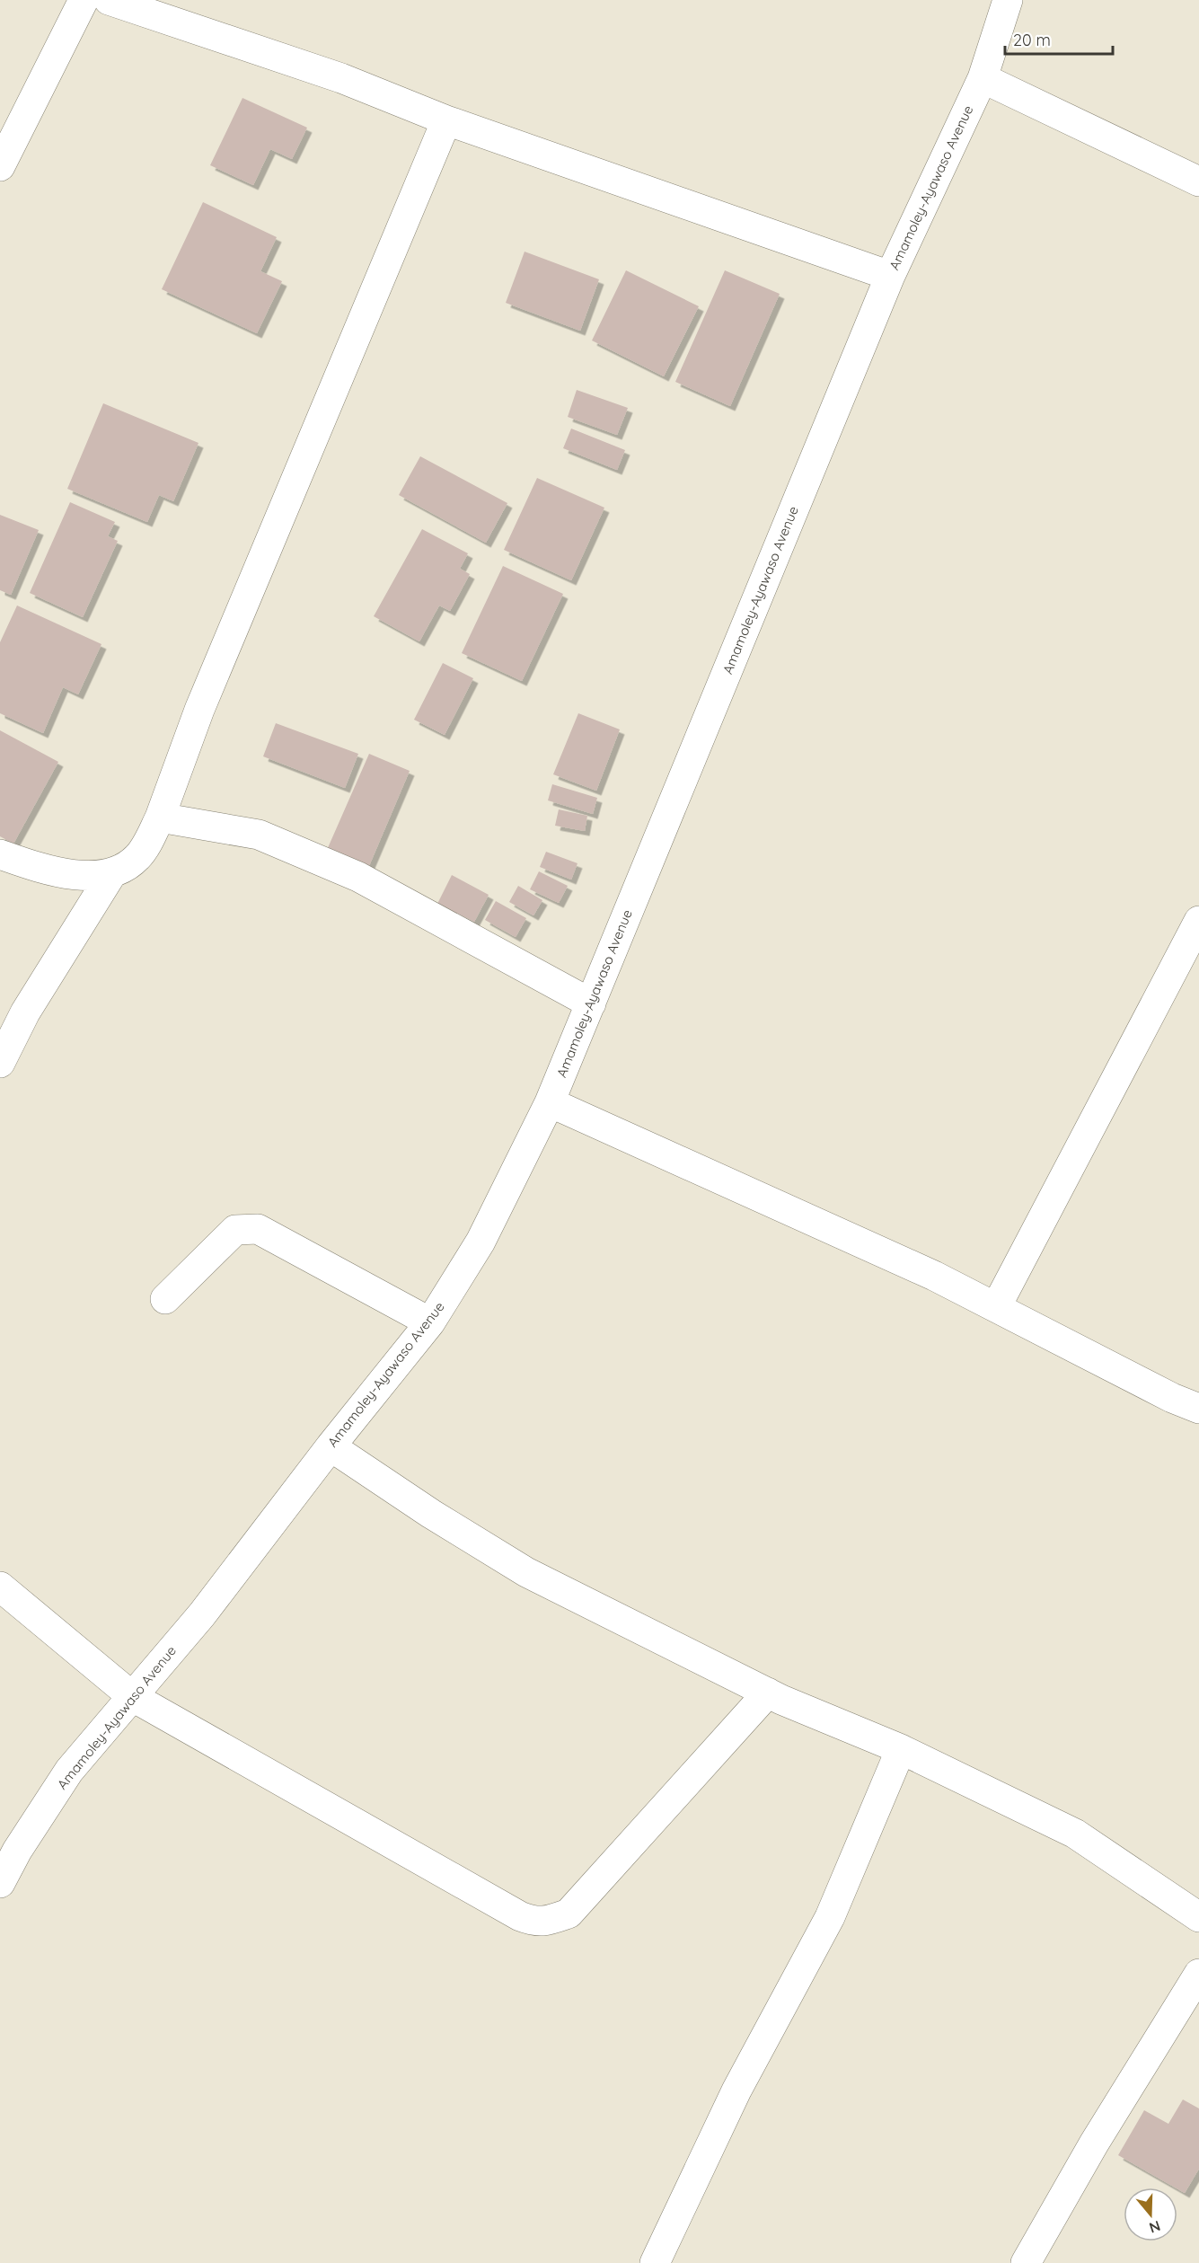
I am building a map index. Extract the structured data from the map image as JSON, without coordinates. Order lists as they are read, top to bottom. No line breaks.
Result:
{"streets":{"street":["Amamoley-Ayawaso Avenue"]},"scale_bar":"20 m","north":"bottom"}
